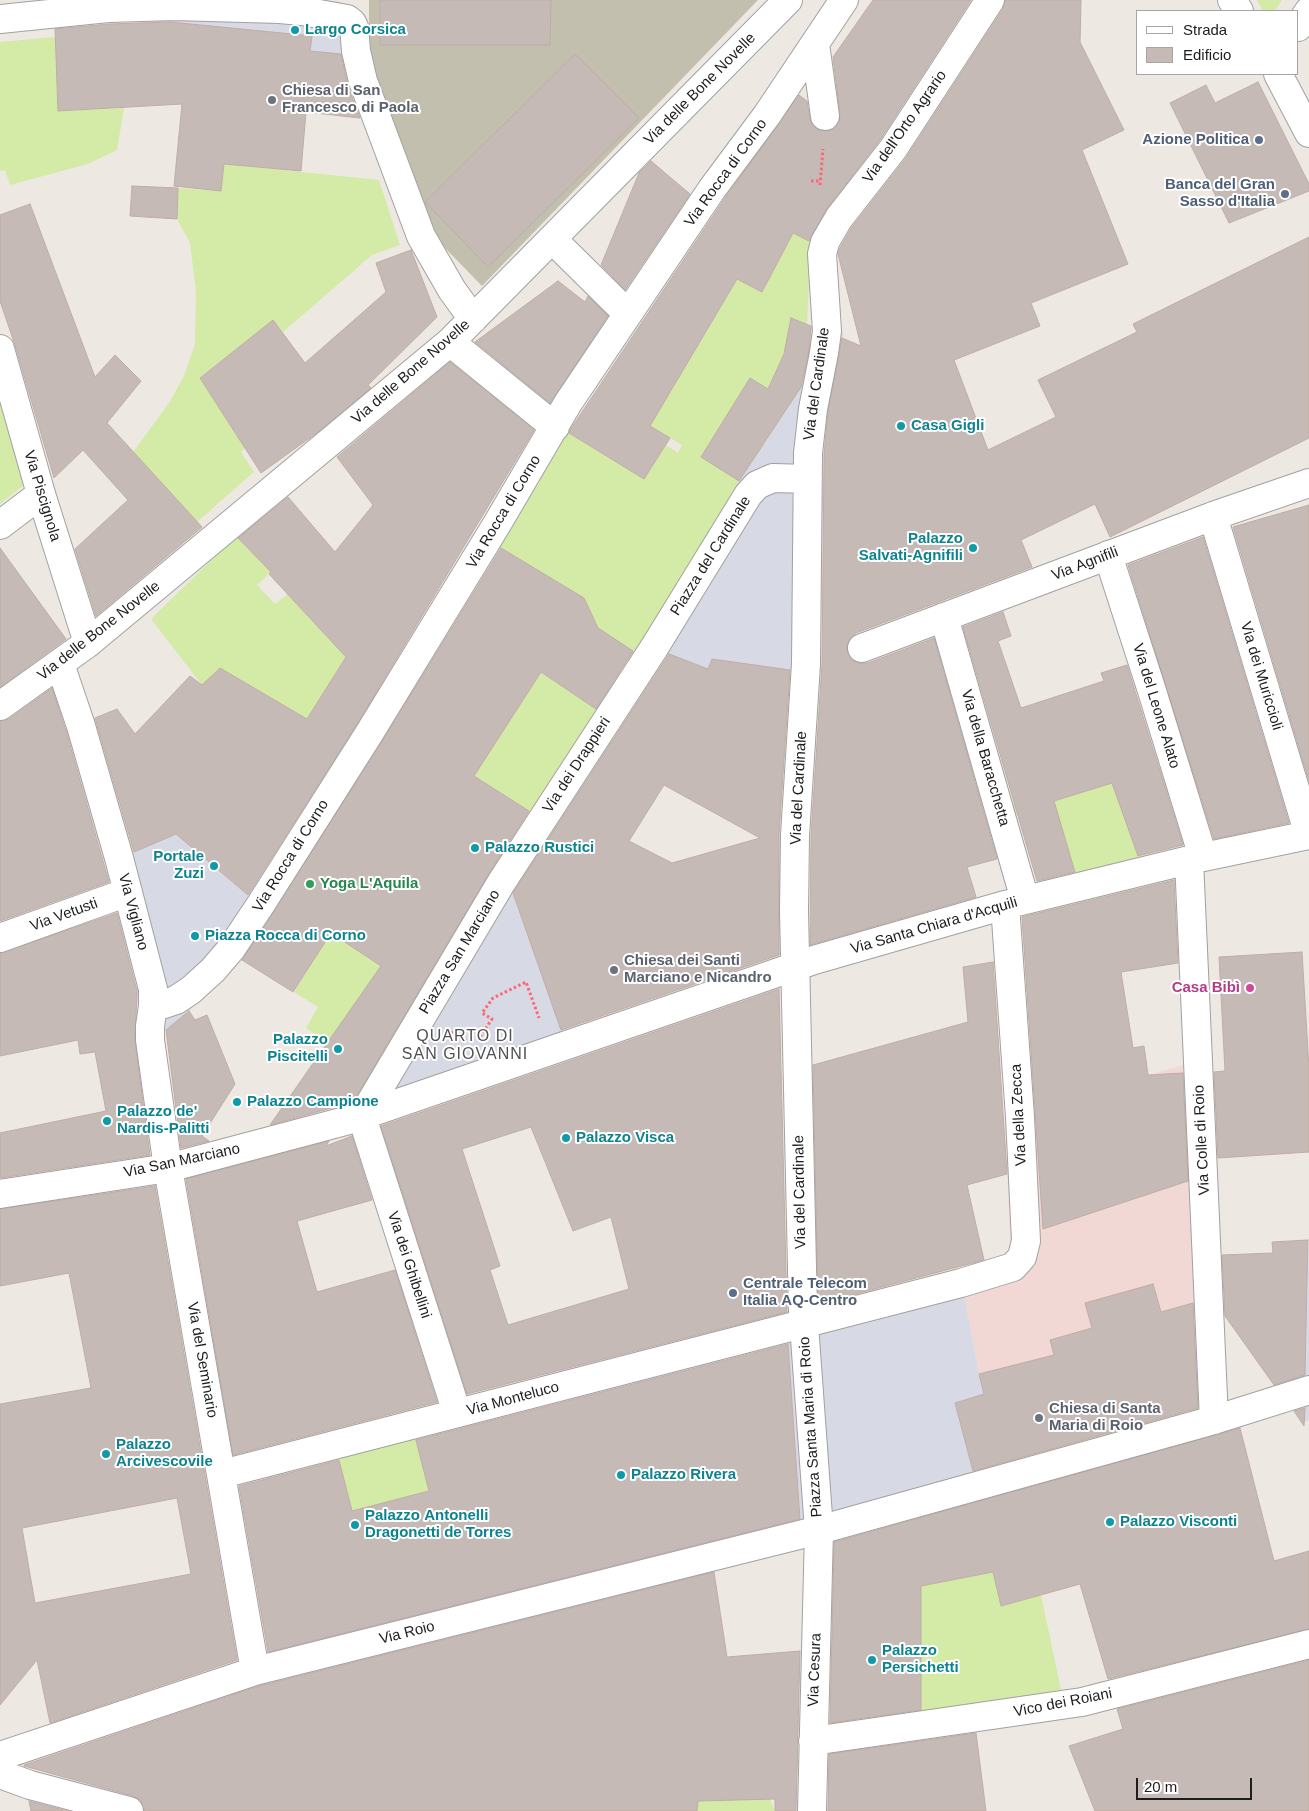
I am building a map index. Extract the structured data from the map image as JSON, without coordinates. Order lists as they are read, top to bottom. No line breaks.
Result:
{"streets":{"street":["Via delle Bone Novelle","Via dell'Orto Agrario","Via Rocca di Corno","Via del Cardinale","Via Piscignola","Piazza del Cardinale","Via Agnifili","Via dei Muriccioli","Via del Leone Alato","Via della Baracchetta","Via dei Drappieri","Via Vigliano","Via Vetusti","Via Santa Chiara d'Acquili","Piazza San Marciano","Via della Zecca","Via Colle di Roio","Via San Marciano","Via dei Ghibellini","Via del Seminario","Via Monteluco","Piazza Santa Maria di Roio","Via Roio","Via Cesura","Vico dei Roiani"]},"crossings":[["Via delle Bone Novelle","Via Piscignola"],["Via delle Bone Novelle","Via Vigliano"],["Via dell'Orto Agrario","Via del Cardinale"],["Via Rocca di Corno","Via Vigliano"],["Via del Cardinale","Piazza del Cardinale"],["Via del Cardinale","Via Santa Chiara d'Acquili"],["Via del Cardinale","Via Monteluco"],["Via del Cardinale","Piazza Santa Maria di Roio"],["Piazza del Cardinale","Via dei Drappieri"],["Via Agnifili","Via dei Muriccioli"],["Via Agnifili","Via del Leone Alato"],["Via Agnifili","Via della Baracchetta"],["Via dei Muriccioli","Via Santa Chiara d'Acquili"],["Via del Leone Alato","Via Santa Chiara d'Acquili"],["Via del Leone Alato","Via Colle di Roio"],["Via della Baracchetta","Via Santa Chiara d'Acquili"],["Via della Baracchetta","Via della Zecca"],["Via dei Drappieri","Piazza San Marciano"],["Via Vigliano","Via Vetusti"],["Via Vigliano","Via San Marciano"],["Via Vigliano","Via del Seminario"],["Via Santa Chiara d'Acquili","Via della Zecca"],["Via Santa Chiara d'Acquili","Via Colle di Roio"],["Piazza San Marciano","Via San Marciano"],["Piazza San Marciano","Via dei Ghibellini"],["Via della Zecca","Piazza Santa Maria di Roio"],["Via Colle di Roio","Piazza Santa Maria di Roio"],["Via San Marciano","Via dei Ghibellini"],["Via San Marciano","Via del Seminario"],["Via dei Ghibellini","Via Monteluco"],["Via del Seminario","Via Monteluco"],["Via del Seminario","Via Roio"],["Via Monteluco","Piazza Santa Maria di Roio"],["Piazza Santa Maria di Roio","Via Roio"],["Piazza Santa Maria di Roio","Via Cesura"],["Via Roio","Via Cesura"],["Via Cesura","Vico dei Roiani"]],"districts":["QUARTO DI SAN GIOVANNI"],"places":["Largo Corsica","Chiesa di San Francesco di Paola","Azione Politica","Banca del Gran Sasso d'Italia","Casa Gigli","Palazzo Salvati-Agnifili","Palazzo Rustici","Portale Zuzi","Yoga L'Aquila","Piazza Rocca di Corno","Chiesa dei Santi Marciano e Nicandro","Casa Bibì","Palazzo Piscitelli","Palazzo Campione","Palazzo de' Nardis-Palitti","Palazzo Visca","Centrale Telecom Italia AQ-Centro","Chiesa di Santa Maria di Roio","Palazzo Arcivescovile","Palazzo Rivera","Palazzo Visconti","Palazzo Antonelli Dragonetti de Torres","Palazzo Persichetti"],"legend":["Strada","Edificio"],"scale_bar":"20 m"}
